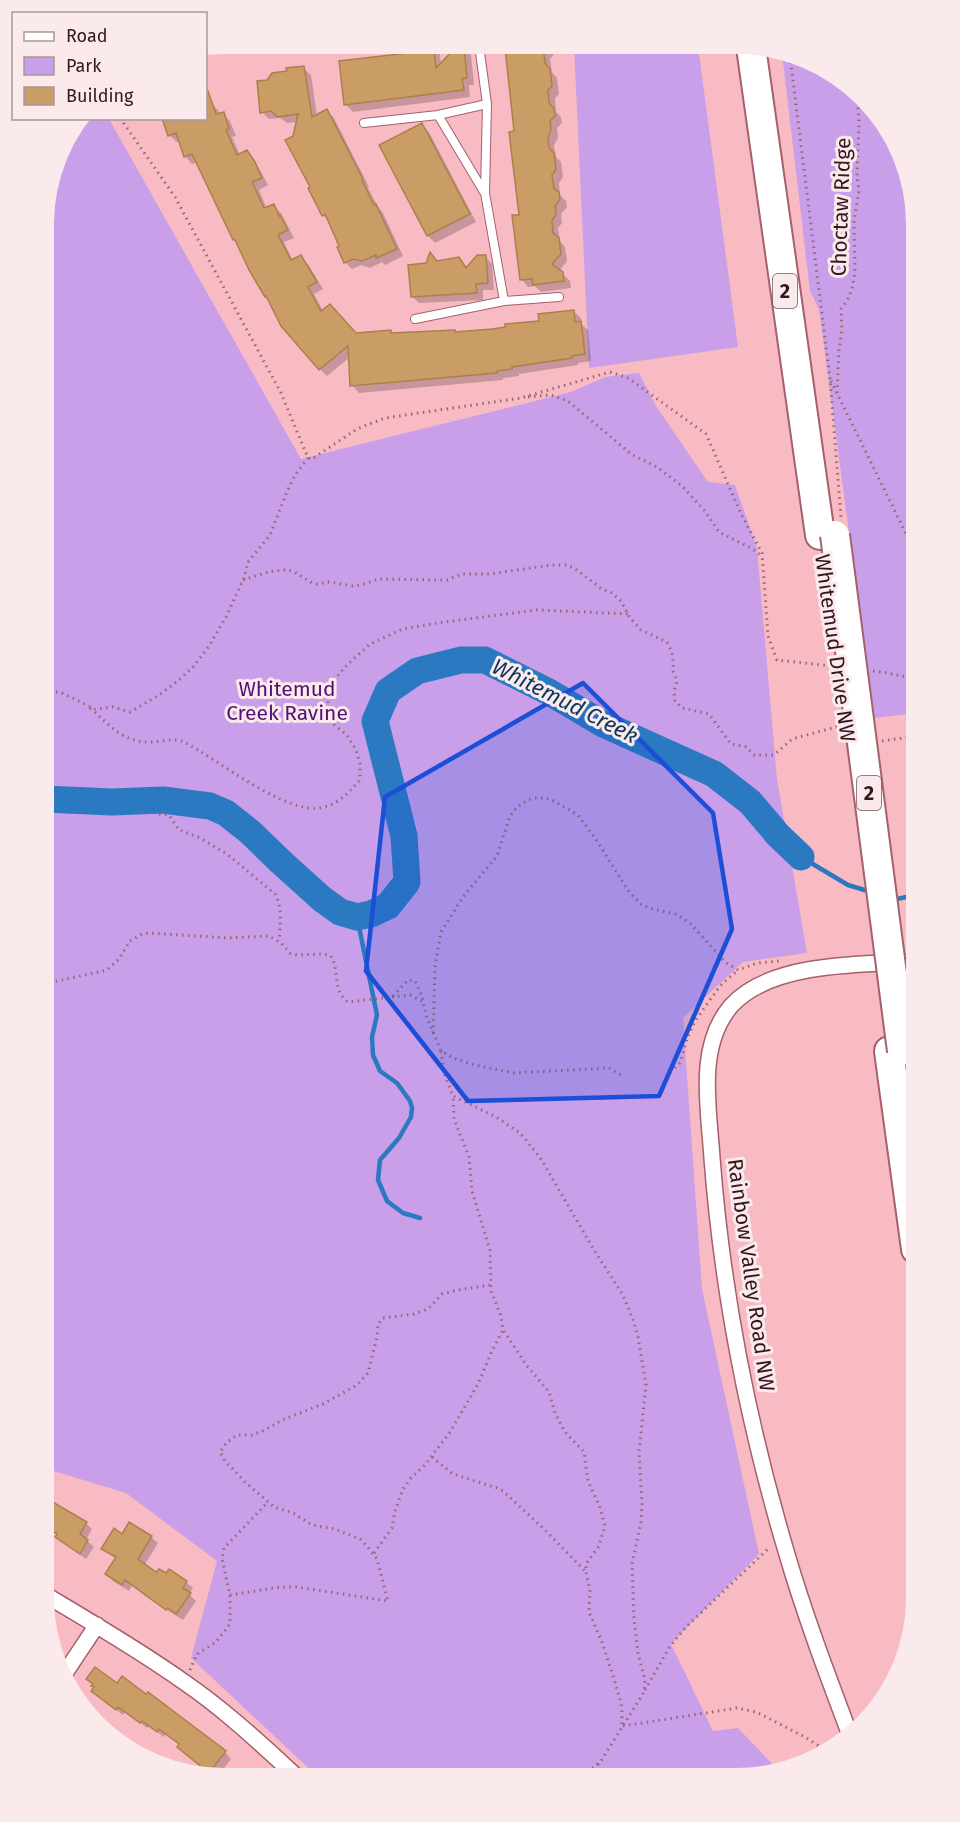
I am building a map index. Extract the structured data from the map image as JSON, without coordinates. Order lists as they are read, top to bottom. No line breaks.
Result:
{"streets":{"highway":["2","Whitemud Drive NW"],"street":["Rainbow Valley Road NW"],"path":["Choctaw Ridge"]},"water":["Whitemud Creek"],"parks":["Whitemud Creek Ravine"],"legend":["Road","Park","Building"]}
